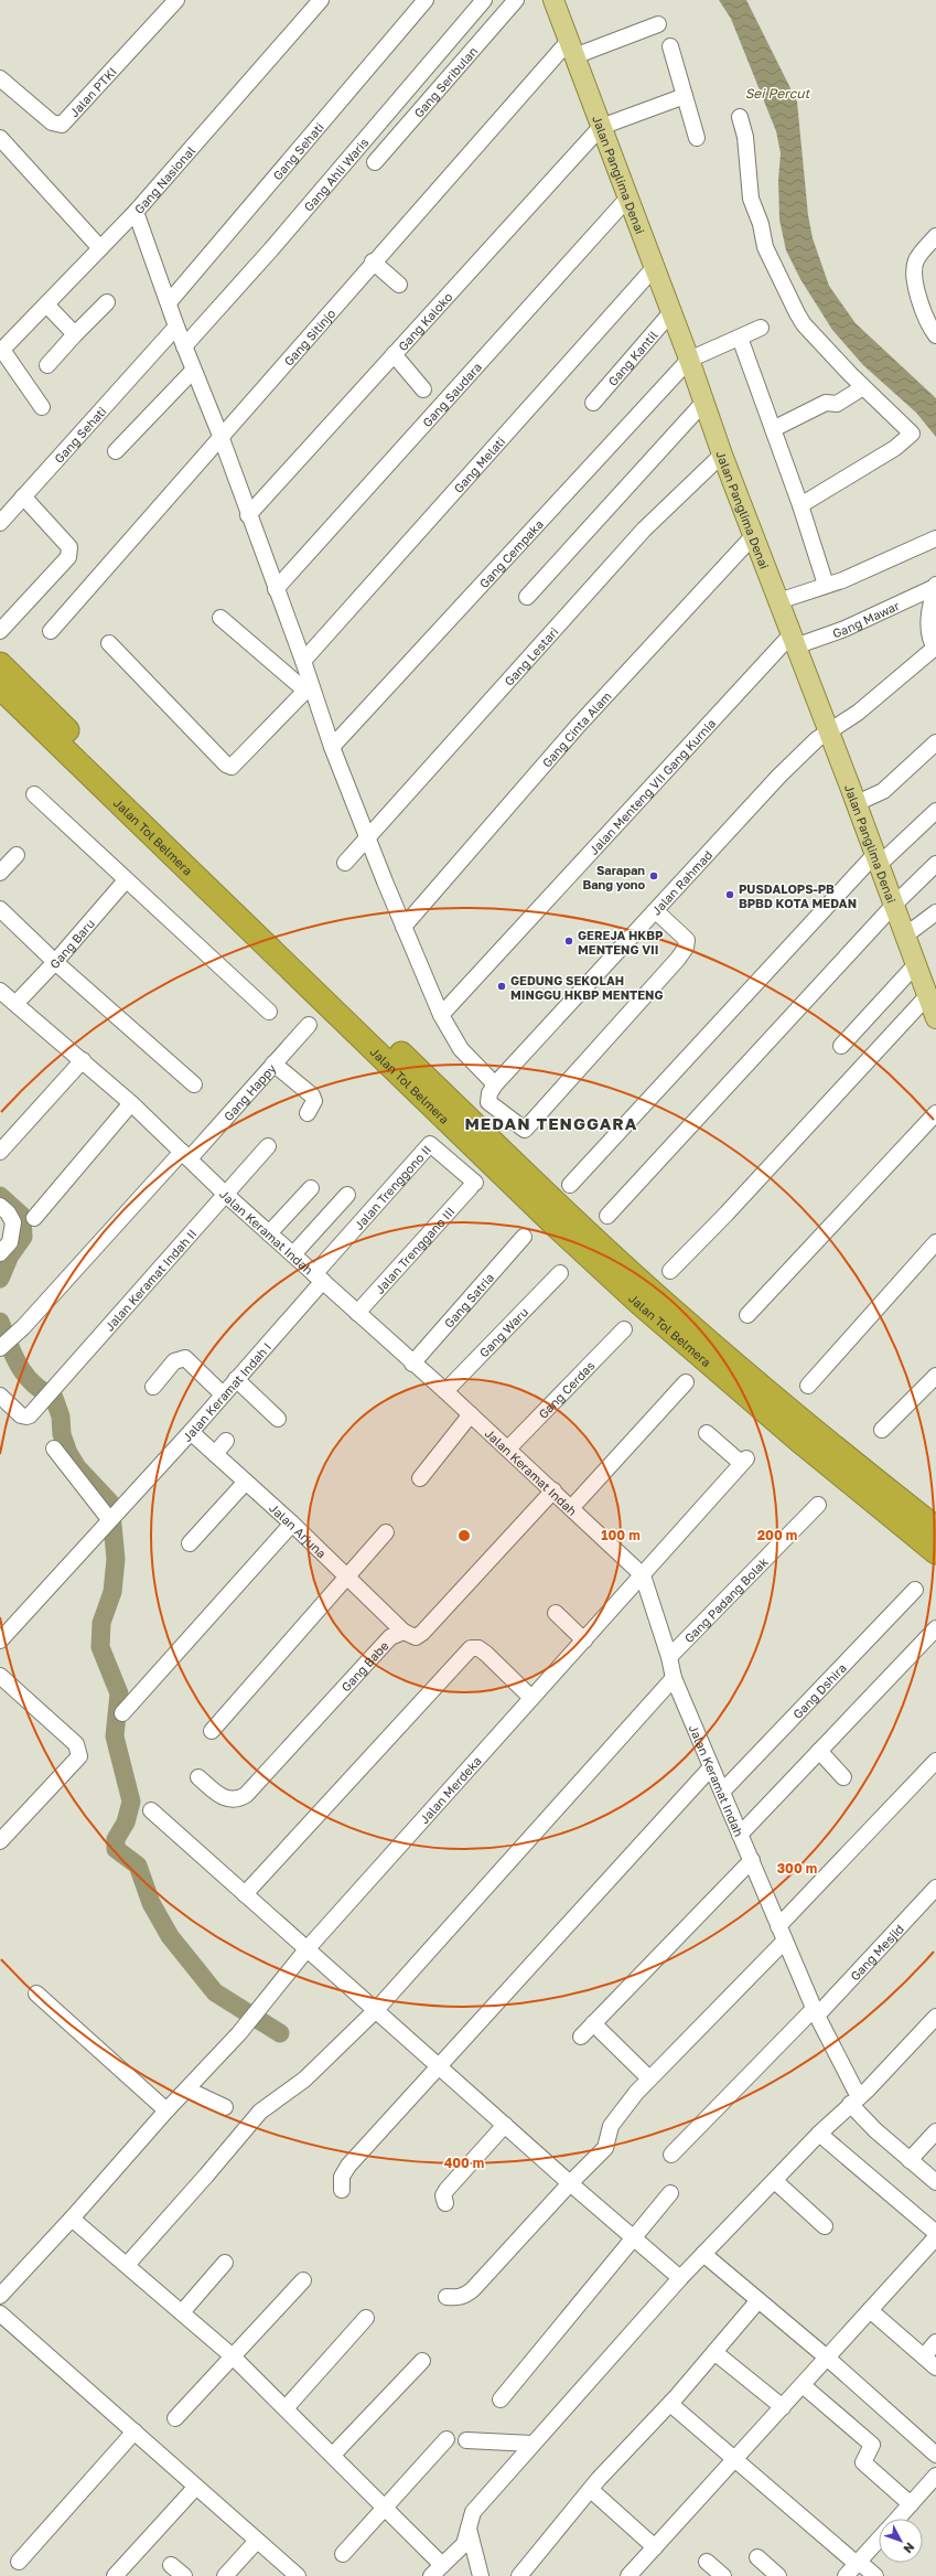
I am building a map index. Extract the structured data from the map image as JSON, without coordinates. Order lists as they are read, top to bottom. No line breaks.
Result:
{"streets":{"highway":["Jalan Tol Belmera"],"main road":["Jalan Panglima Denai"],"street":["Gang Seribulan","Jalan PTKI","Gang Sehati","Gang Ahli Waris","Gang Nasional","Gang Kaloko","Gang Sitinjo","Gang Kantil","Gang Saudara","Gang Melati","Gang Cempaka","Gang Mawar","Gang Lestari","Gang Cinta Alam","Jalan Menteng VII Gang Kurnia","Jalan Rahmad","Gang Baru","Gang Happy","Jalan Trenggono II","Jalan Keramat Indah","Jalan Trenggano III","Jalan Keramat Indah II","Gang Satria","Gang Waru","Gang Cerdas","Jalan Keramat Indah I","Jalan Arjuna","Gang Padang Bolak","Gang Babe","Gang Dshira","Jalan Merdeka","Gang Mesjid"]},"crossings":[["Jalan Panglima Denai","Gang Kaloko"],["Jalan Panglima Denai","Gang Sitinjo"],["Jalan Panglima Denai","Gang Kantil"],["Jalan Panglima Denai","Gang Saudara"],["Jalan Panglima Denai","Gang Melati"],["Jalan Panglima Denai","Gang Cempaka"],["Jalan Panglima Denai","Gang Mawar"],["Jalan Panglima Denai","Gang Lestari"],["Jalan Panglima Denai","Gang Cinta Alam"],["Jalan Panglima Denai","Jalan Menteng VII Gang Kurnia"],["Jalan Panglima Denai","Jalan Rahmad"],["Gang Mawar","Jalan Menteng VII Gang Kurnia"],["Gang Baru","Jalan Keramat Indah"],["Gang Happy","Jalan Keramat Indah"],["Jalan Trenggono II","Jalan Keramat Indah"],["Jalan Trenggono II","Jalan Trenggano III"],["Jalan Trenggono II","Jalan Keramat Indah I"],["Jalan Keramat Indah","Jalan Trenggano III"],["Jalan Keramat Indah","Jalan Keramat Indah II"],["Jalan Keramat Indah","Gang Satria"],["Jalan Keramat Indah","Gang Waru"],["Jalan Keramat Indah","Gang Cerdas"],["Jalan Keramat Indah","Jalan Keramat Indah I"],["Jalan Keramat Indah","Gang Padang Bolak"],["Jalan Keramat Indah","Gang Dshira"],["Jalan Keramat Indah","Jalan Merdeka"],["Jalan Keramat Indah","Gang Mesjid"],["Jalan Keramat Indah I","Jalan Arjuna"],["Jalan Arjuna","Gang Babe"]],"districts":["MEDAN TENGGARA"],"water":["Sei Percut"],"places":["Sarapan Bang yono","PUSDALOPS-PB BPBD KOTA MEDAN","GEREJA HKBP MENTENG VII","GEDUNG SEKOLAH MINGGU HKBP MENTENG"],"north":"bottom right","rings":["100 m","200 m","300 m","400 m"]}
